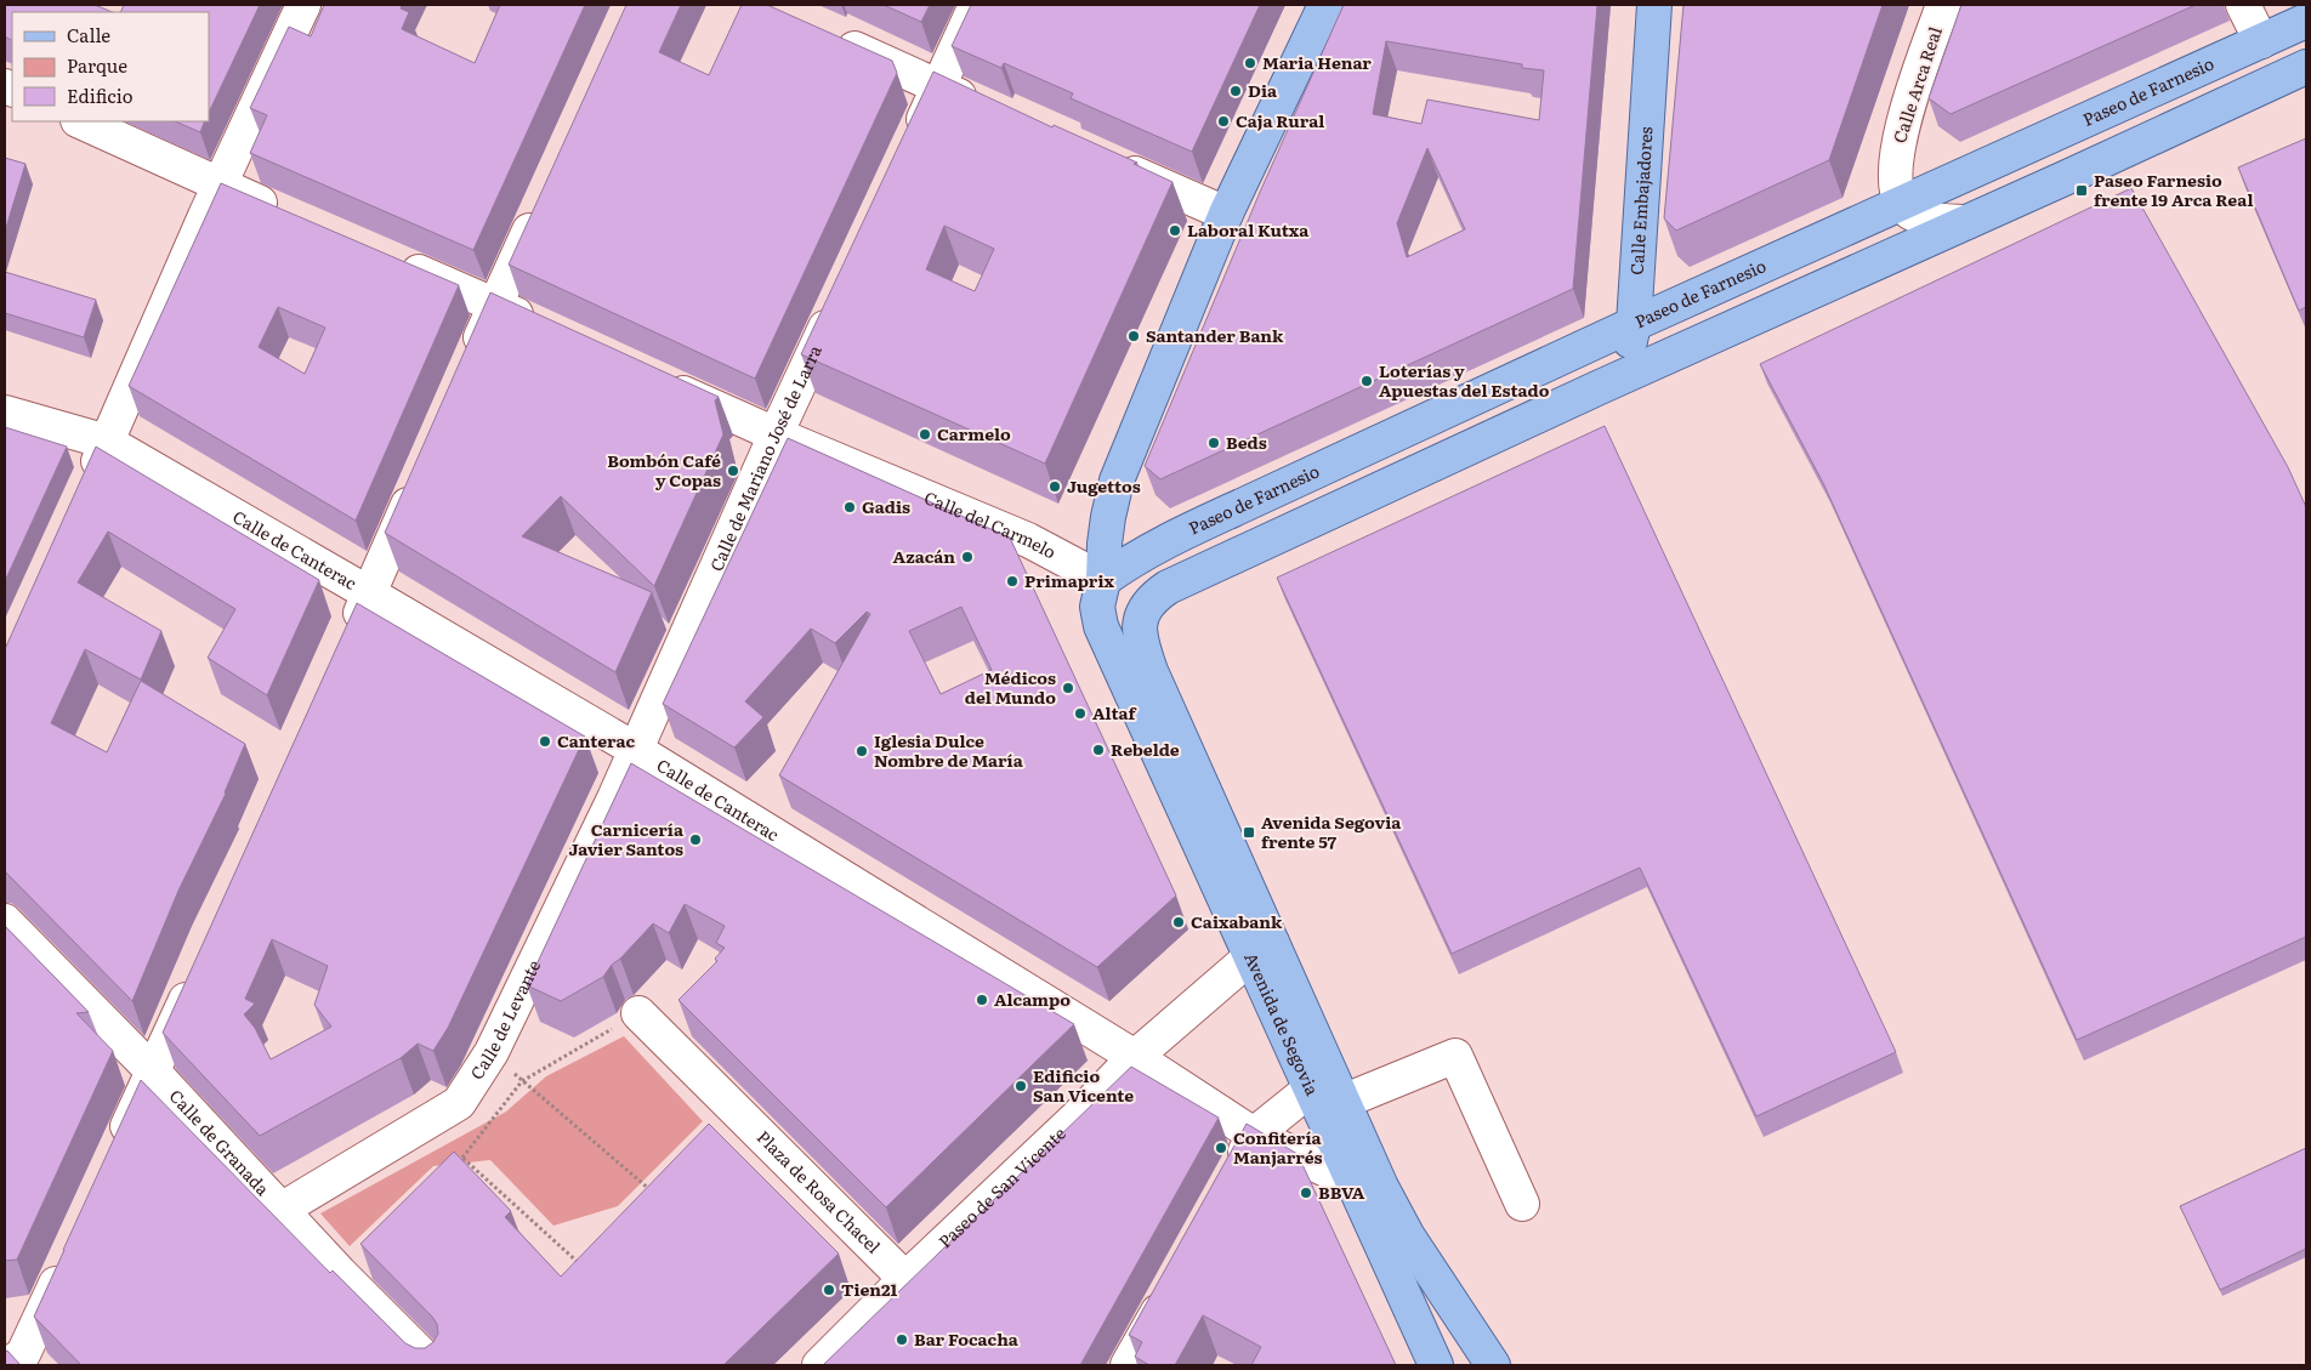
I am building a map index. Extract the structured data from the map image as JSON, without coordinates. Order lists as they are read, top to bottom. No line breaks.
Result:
{"streets":{"main road":["Paseo de Farnesio","Calle Embajadores","Avenida de Segovia"],"street":["Calle Arca Real","Calle de Mariano José de Larra","Calle del Carmelo","Calle de Canterac","Calle de Levante","Calle de Granada","Paseo de San Vicente","Plaza de Rosa Chacel"]},"crossings":[["Calle Arca Real","Paseo de Farnesio"],["Paseo de Farnesio","Calle Embajadores"],["Paseo de Farnesio","Calle del Carmelo"],["Paseo de Farnesio","Avenida de Segovia"],["Calle de Mariano José de Larra","Calle del Carmelo"],["Calle de Mariano José de Larra","Calle de Canterac"],["Calle de Mariano José de Larra","Calle de Levante"],["Calle del Carmelo","Avenida de Segovia"],["Calle de Canterac","Calle de Levante"],["Calle de Canterac","Avenida de Segovia"],["Calle de Canterac","Paseo de San Vicente"],["Calle de Levante","Calle de Granada"],["Avenida de Segovia","Paseo de San Vicente"],["Paseo de San Vicente","Plaza de Rosa Chacel"]],"places":{"other":["Maria Henar","Dia","Caja Rural","Laboral Kutxa","Santander Bank","Loterías y Apuestas del Estado","Carmelo","Beds","Bombón Café y Copas","Jugettos","Gadis","Azacán","Primaprix","Médicos del Mundo","Altaf","Canterac","Rebelde","Iglesia Dulce Nombre de María","Carnicería Javier Santos","Caixabank","Alcampo","Edificio San Vicente","Confitería Manjarrés","BBVA","Tien21","Bar Focacha"],"transit":["Paseo Farnesio frente 19 Arca Real","Avenida Segovia frente 57"]},"legend":["Calle","Parque","Edificio"]}
